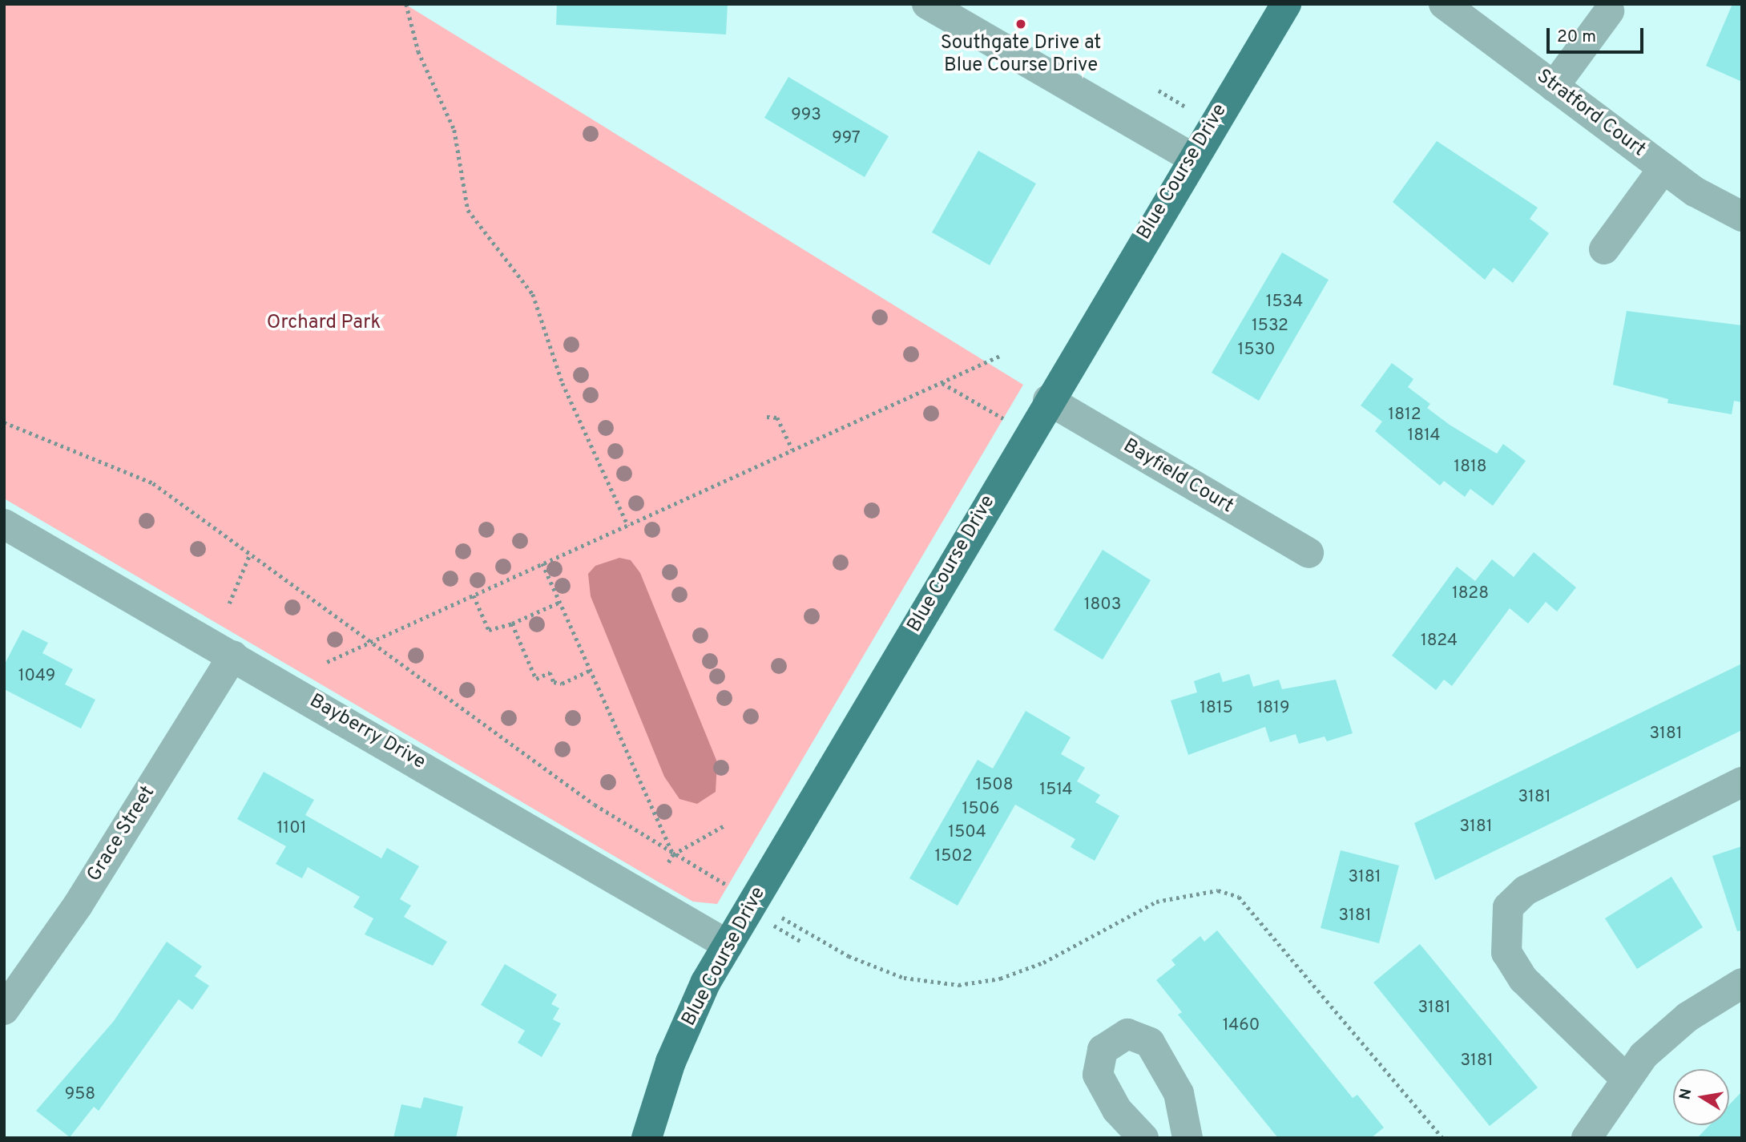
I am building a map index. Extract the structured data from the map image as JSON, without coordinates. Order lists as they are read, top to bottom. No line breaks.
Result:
{"streets":{"main road":["Blue Course Drive"],"street":["Stratford Court","Bayfield Court","Bayberry Drive","Grace Street"]},"crossings":[["Blue Course Drive","Bayfield Court"],["Blue Course Drive","Bayberry Drive"],["Bayberry Drive","Grace Street"]],"parks":["Orchard Park"],"places":["Southgate Drive at Blue Course Drive"],"house_numbers":["993","997","1534","1532","1530","1812","1814","1818","1828","1803","1824","1049","1815","1819","3181","1508","1514","3181","1506","3181","1101","1504","1502","3181","3181","3181","1460","3181","958"],"scale_bar":"20 m","north":"left"}
